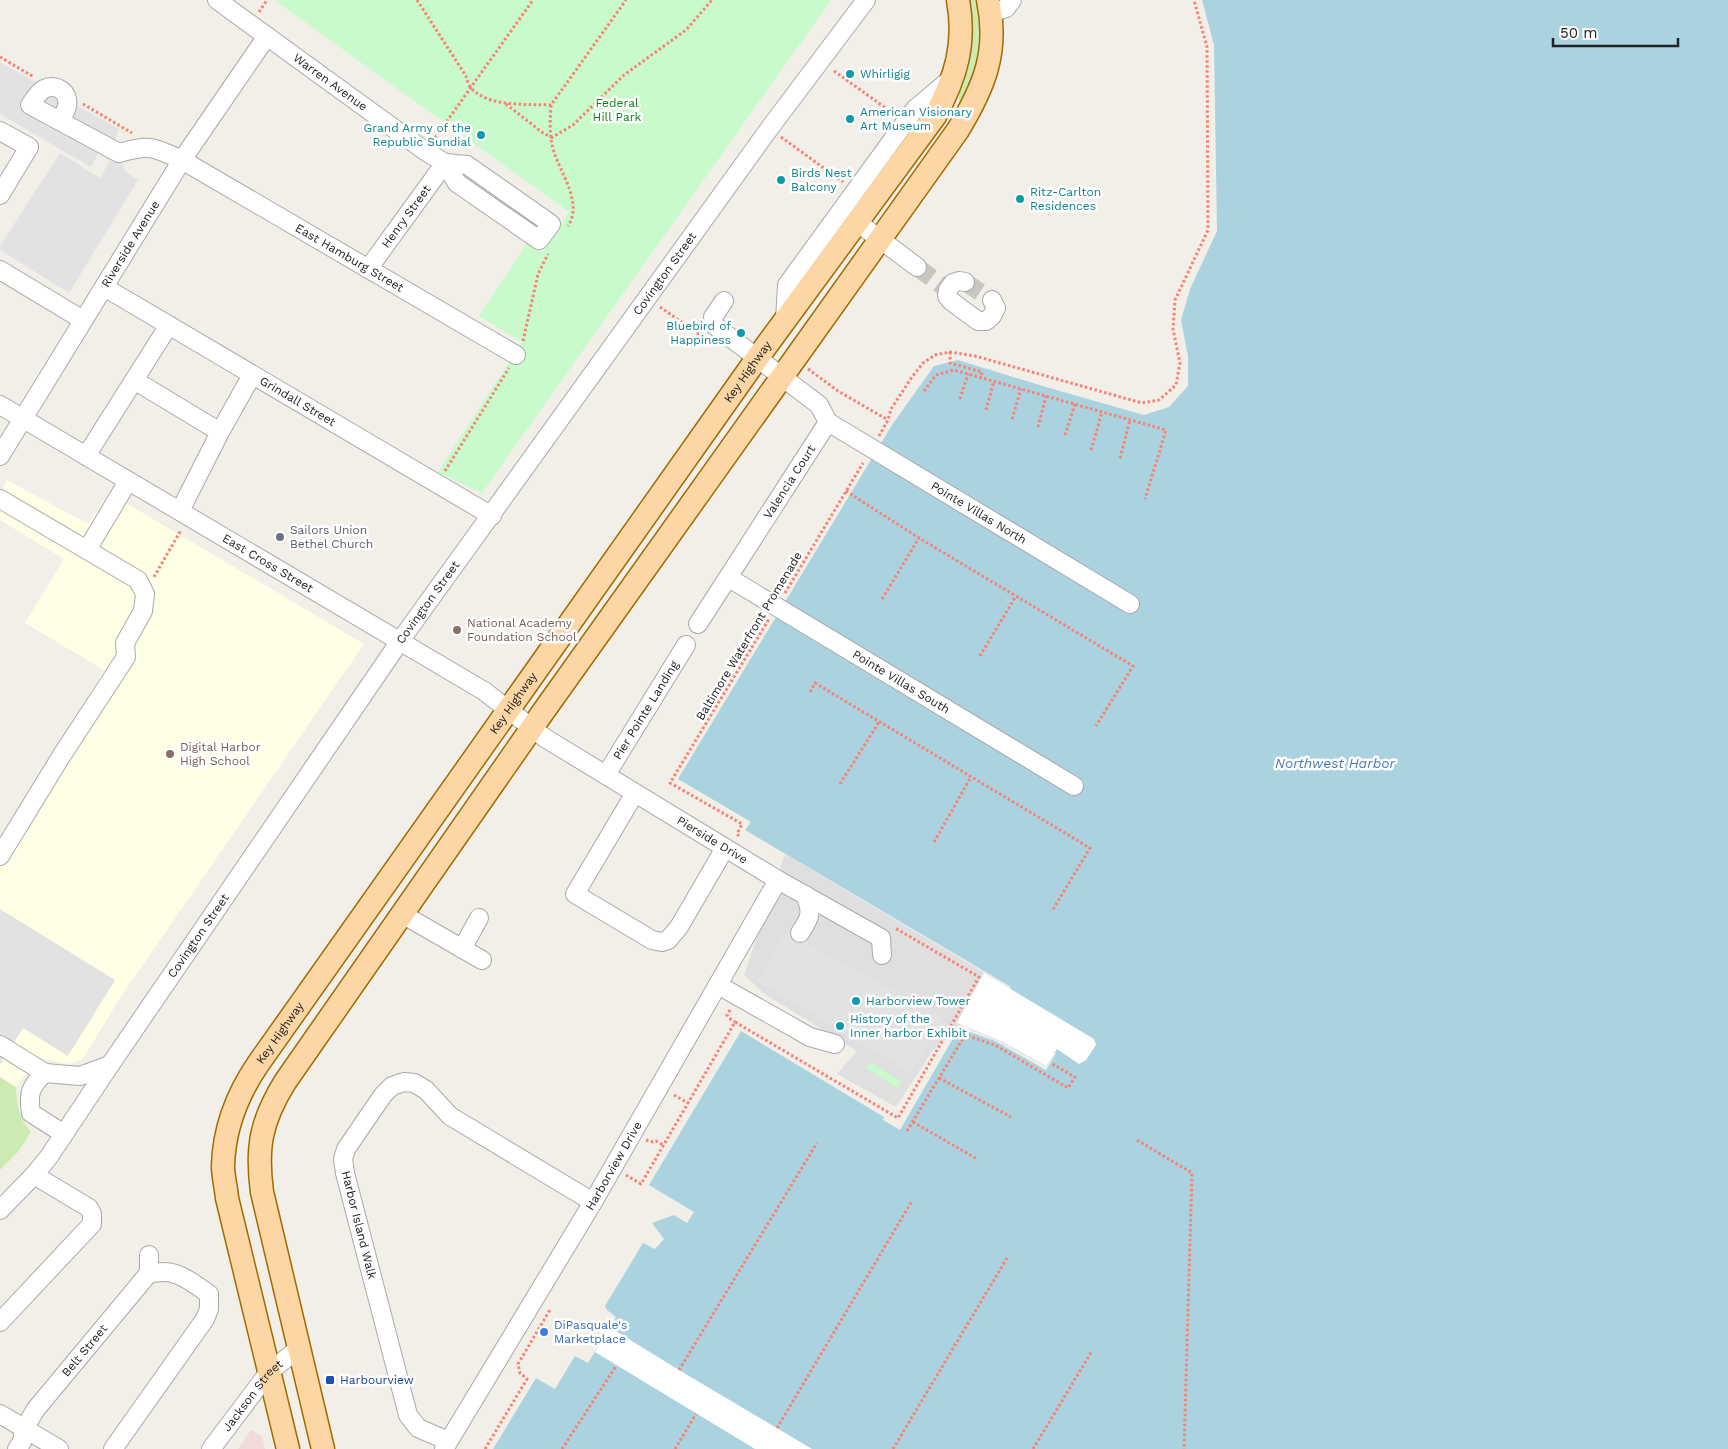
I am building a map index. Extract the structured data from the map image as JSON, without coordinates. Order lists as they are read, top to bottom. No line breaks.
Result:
{"streets":{"main road":["Key Highway"],"street":["Warren Avenue","Henry Street","Riverside Avenue","East Hamburg Street","Covington Street","Grindall Street","Valencia Court","Pointe Villas North","East Cross Street","Pointe Villas South","Pier Pointe Landing","Pierside Drive","Harborview Drive","Harbor Island Walk","Belt Street","Jackson Street"],"path":["Baltimore Waterfront Promenade"]},"crossings":[["Warren Avenue","Henry Street"],["Warren Avenue","Riverside Avenue"],["Henry Street","East Hamburg Street"],["Riverside Avenue","East Hamburg Street"],["Riverside Avenue","Grindall Street"],["Riverside Avenue","East Cross Street"],["Covington Street","Grindall Street"],["Covington Street","East Cross Street"],["Key Highway","East Cross Street"],["Key Highway","Jackson Street"],["Valencia Court","Pointe Villas North"],["Valencia Court","Pointe Villas South"],["Pointe Villas North","Baltimore Waterfront Promenade"],["East Cross Street","Pierside Drive"],["Baltimore Waterfront Promenade","Pointe Villas South"],["Pier Pointe Landing","Pierside Drive"],["Pierside Drive","Harborview Drive"],["Harborview Drive","Harbor Island Walk"]],"water":["Northwest Harbor"],"parks":["Federal Hill Park"],"places":{"other":["Whirligig","American Visionary Art Museum","Grand Army of the Republic Sundial","Birds Nest Balcony","Ritz-Carlton Residences","Bluebird of Happiness","Sailors Union Bethel Church","National Academy Foundation School","Digital Harbor High School","Harborview Tower","History of the Inner harbor Exhibit","DiPasquale's Marketplace"],"transit":["Harbourview"]},"scale_bar":"50 m"}
